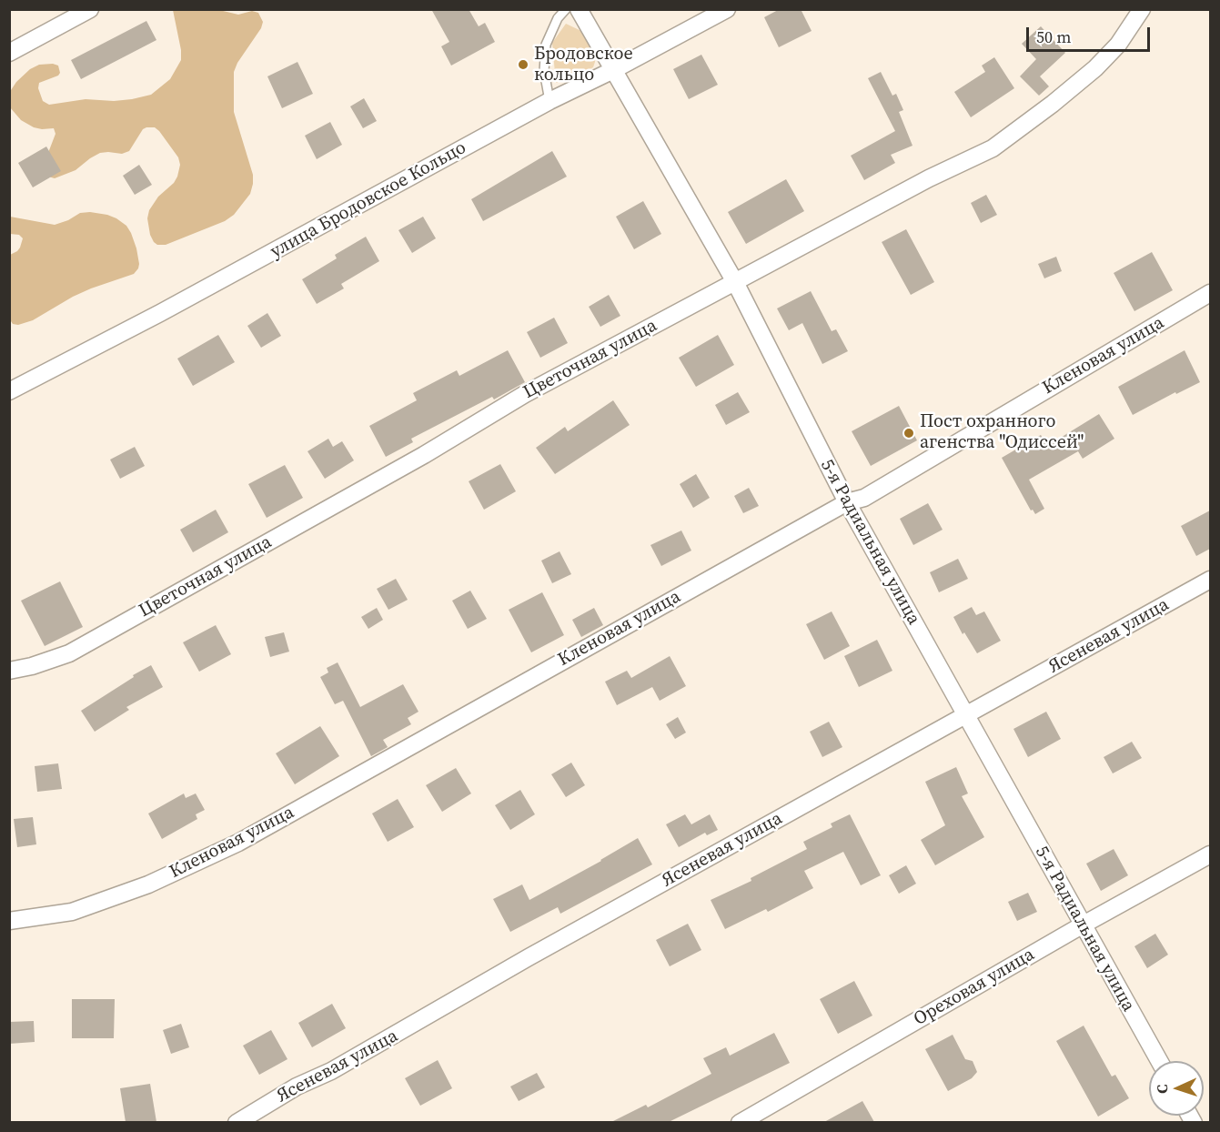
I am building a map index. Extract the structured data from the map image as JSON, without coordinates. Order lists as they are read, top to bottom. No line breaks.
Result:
{"streets":{"street":["улица Бродовское Кольцо","Кленовая улица","Цветочная улица","5-я Радиальная улица","Ясеневая улица","Ореховая улица"]},"crossings":[["улица Бродовское Кольцо","5-я Радиальная улица"],["Кленовая улица","5-я Радиальная улица"],["Цветочная улица","5-я Радиальная улица"],["5-я Радиальная улица","Ясеневая улица"],["5-я Радиальная улица","Ореховая улица"]],"places":["Бродовское кольцо","Пост охранного агенства \"Одисcей\""],"scale_bar":"50 m","north":"left"}
